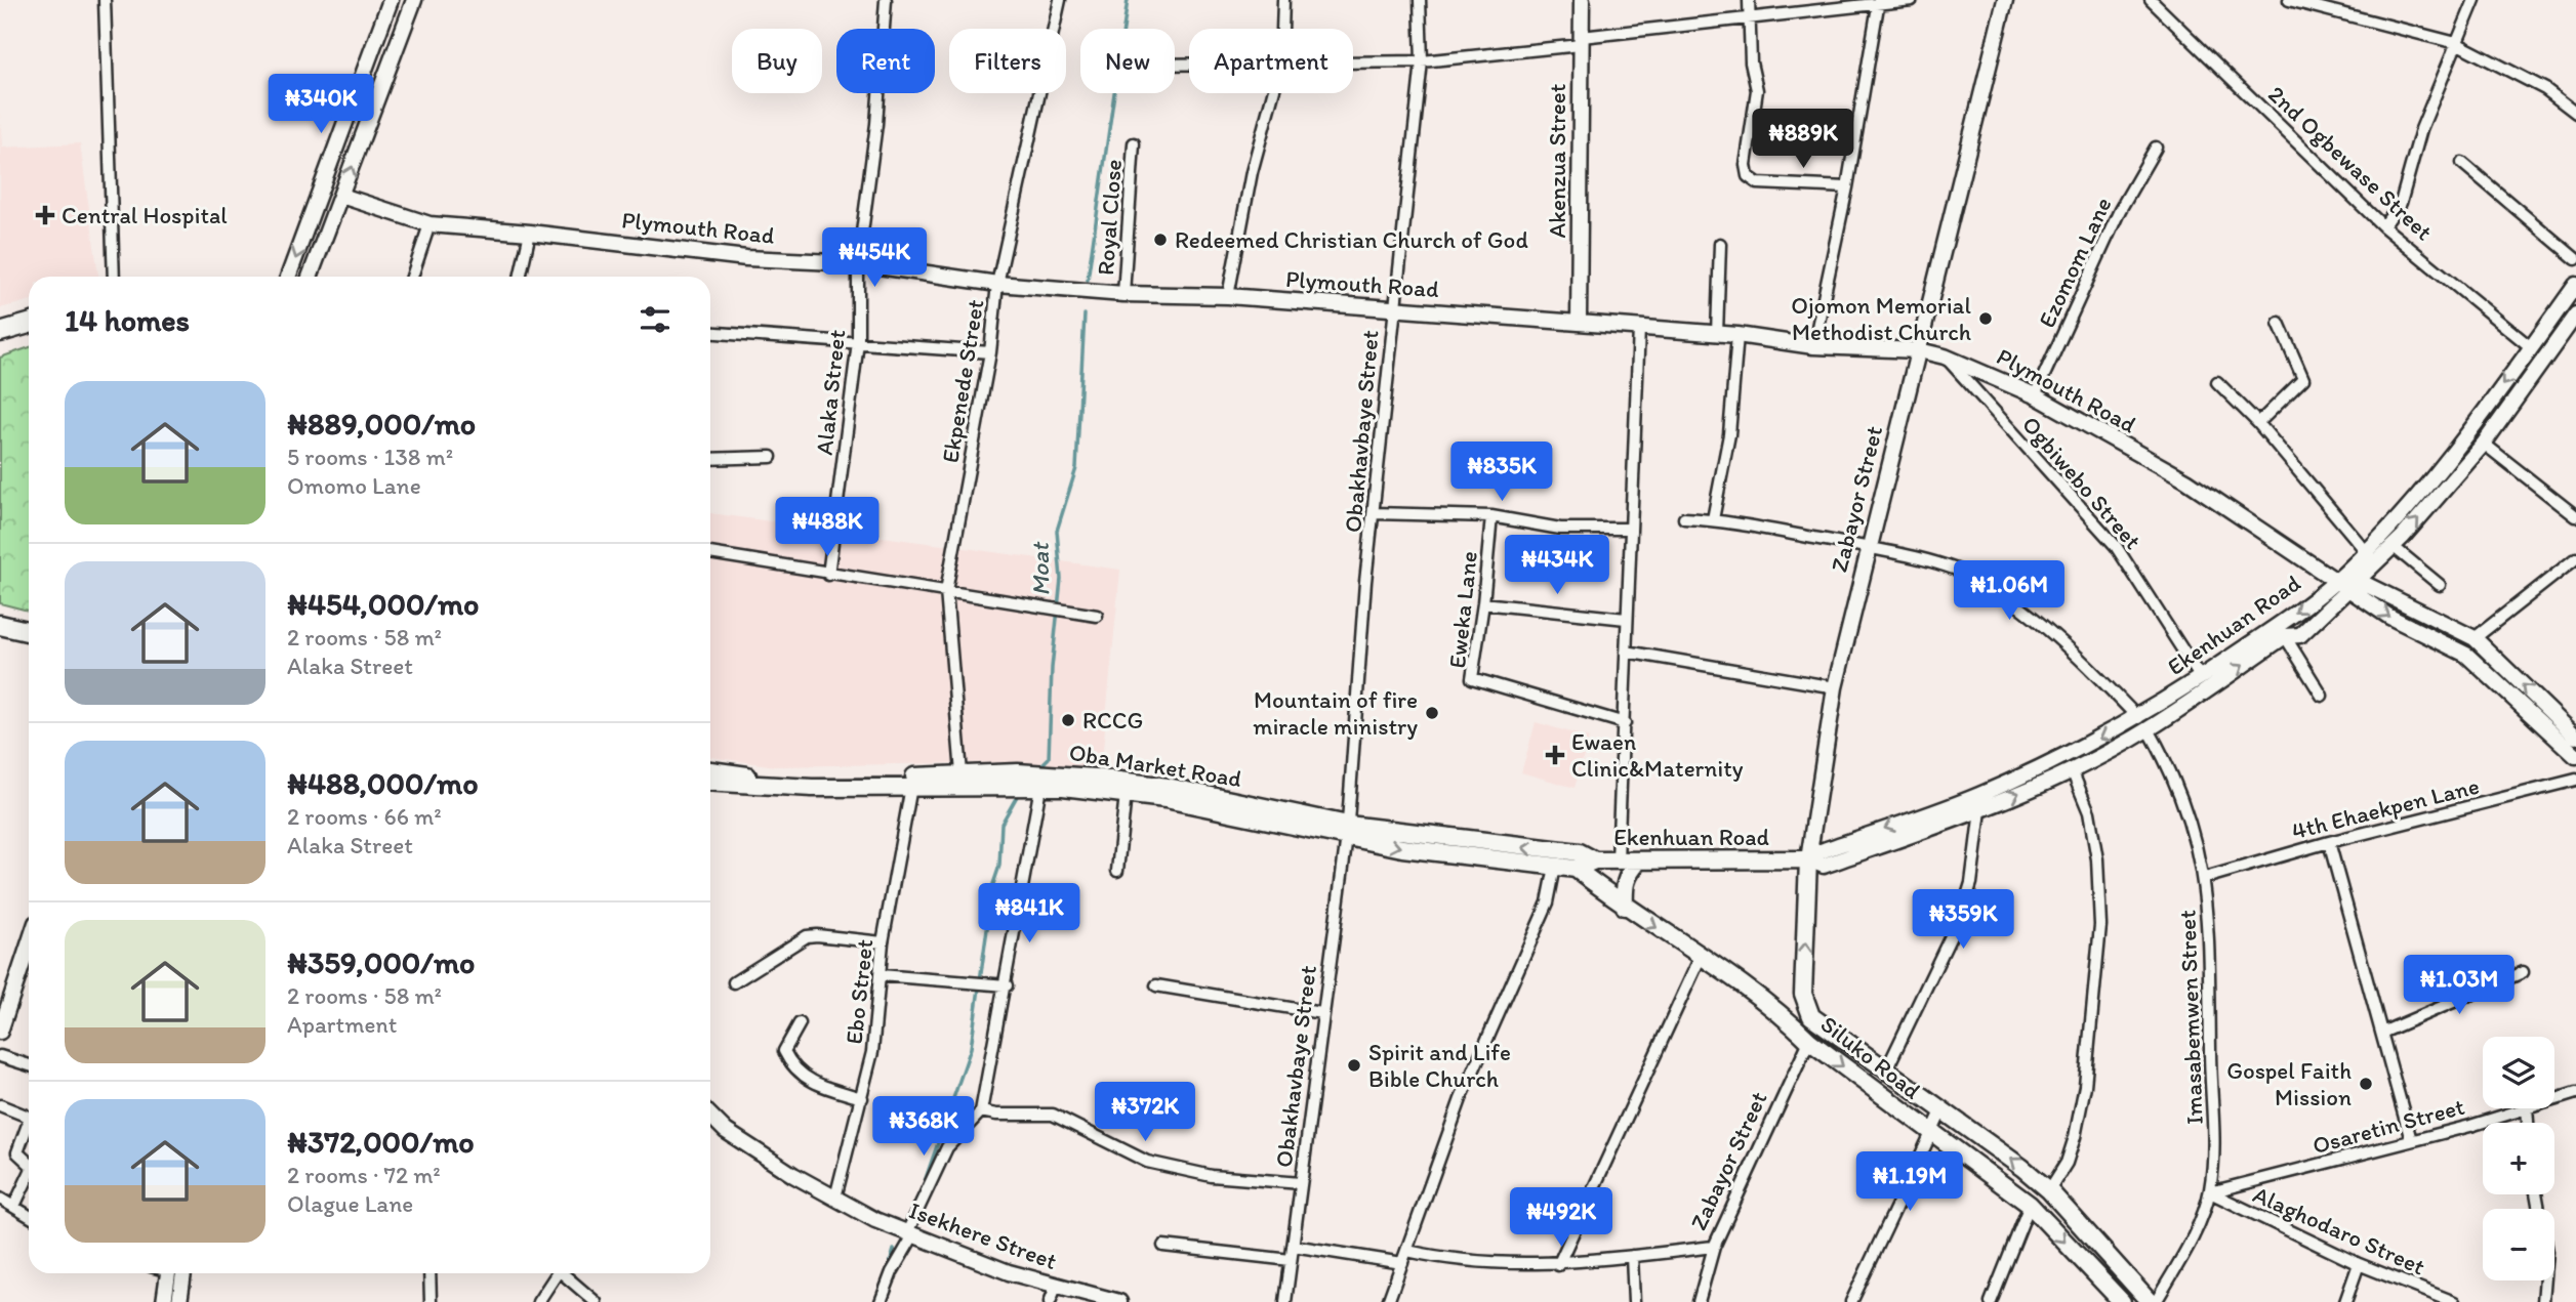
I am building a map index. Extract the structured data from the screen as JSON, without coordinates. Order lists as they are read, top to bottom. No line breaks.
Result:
{"streets":{"main road":["Zabayor Street","Ekenhuan Road","Oba Market Road","Siluko Road"],"street":["Akenzua Street","2nd Ogbewase Street","Royal Close","Plymouth Road","Ezomom Lane","Ekpenede Street","Alaka Street","Obakhavbaye Street","Ogbiwebo Street","Eweka Lane","4th Ehaekpen Lane","Ebo Street","Imasabemwen Street","Osaretin Street","Alaghodaro Street","Isekhere Street"]},"crossings":[["Akenzua Street","Plymouth Road"],["2nd Ogbewase Street","Ekenhuan Road"],["Royal Close","Plymouth Road"],["Plymouth Road","Ezomom Lane"],["Plymouth Road","Ekpenede Street"],["Plymouth Road","Alaka Street"],["Plymouth Road","Obakhavbaye Street"],["Plymouth Road","Ogbiwebo Street"],["Plymouth Road","Zabayor Street"],["Plymouth Road","Ekenhuan Road"],["Ekpenede Street","Oba Market Road"],["Obakhavbaye Street","Oba Market Road"],["Ogbiwebo Street","Ekenhuan Road"],["Zabayor Street","Ekenhuan Road"],["Zabayor Street","Imasabemwen Street"],["Zabayor Street","Siluko Road"],["Ekenhuan Road","Oba Market Road"],["Ekenhuan Road","Imasabemwen Street"],["Ekenhuan Road","Siluko Road"],["Oba Market Road","Ebo Street"],["Oba Market Road","Siluko Road"],["4th Ehaekpen Lane","Imasabemwen Street"],["Ebo Street","Isekhere Street"],["Imasabemwen Street","Osaretin Street"],["Imasabemwen Street","Alaghodaro Street"],["Osaretin Street","Alaghodaro Street"]],"water":["Moat"],"places":{"health":["Central Hospital","Ewaen Clinic&Maternity"],"other":["Redeemed Christian Church of God","Ojomon Memorial Methodist Church","Mountain of fire miracle ministry","RCCG","Spirit and Life Bible Church","Gospel Faith Mission"]},"page":{"chip":["Buy","Rent","Filters","New","Apartment"],"price":["₦340K","₦889K","₦454K","₦835K","₦488K","₦434K","₦1.06M","₦841K","₦359K","₦1.03M","₦372K","₦368K","₦1.19M","₦492K"],"heading":"14 homes","list":[{"name":"₦889,000/mo","note":"5 rooms · 138 m² · Omomo Lane"},{"name":"₦454,000/mo","note":"2 rooms · 58 m² · Alaka Street"},{"name":"₦488,000/mo","note":"2 rooms · 66 m² · Alaka Street"},{"name":"₦359,000/mo","note":"2 rooms · 58 m² · Apartment"},{"name":"₦372,000/mo","note":"2 rooms · 72 m² · Olague Lane"}],"map_buttons":["+","−"]}}
